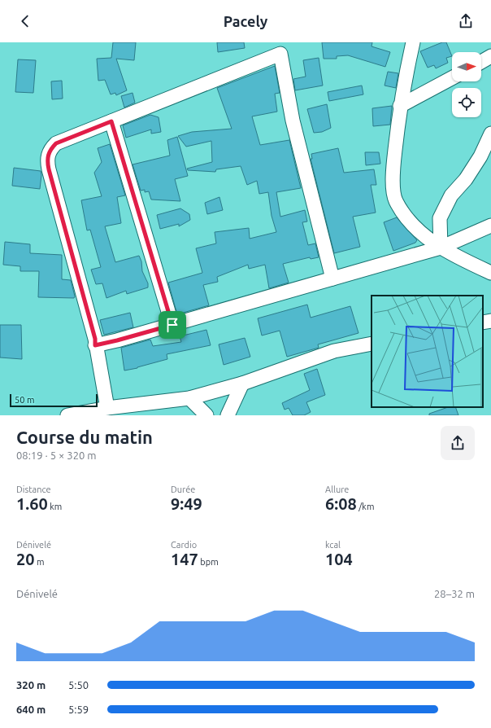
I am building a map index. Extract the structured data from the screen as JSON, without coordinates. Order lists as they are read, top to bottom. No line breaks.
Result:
{"scale_bar":"50 m","north":"right","page":{"header":"Pacely","scale":"50 m","heading":["Course du matin","08:19 · 5 × 320 m"],"stats":[["Distance","1.60 km"],["Durée","9:49"],["Allure","6:08 /km"],["Dénivelé","20 m"],["Cardio","147 bpm"],["kcal","104"]],"chart":["Dénivelé","28–32 m"],"list":[{"name":"320 m","note":"5:50"},{"name":"640 m","note":"5:59"}]}}
